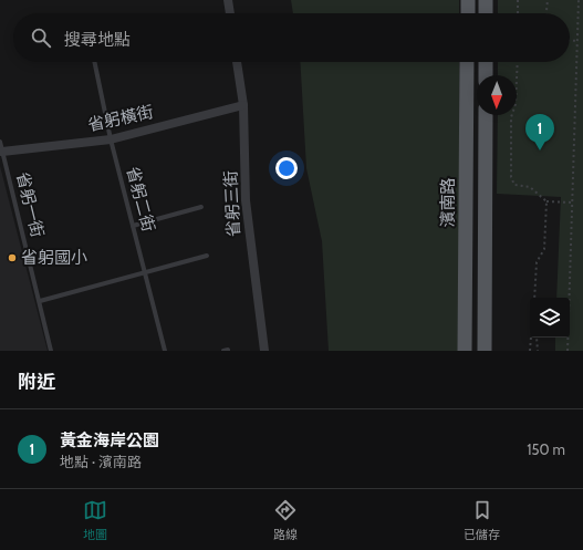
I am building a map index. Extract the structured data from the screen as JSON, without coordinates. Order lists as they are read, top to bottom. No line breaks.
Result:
{"streets":{"main road":["濱南路"],"street":["省躬橫街","省躬三街"],"lane":["省躬二街","省躬一街"]},"crossings":[["省躬橫街","省躬二街"],["省躬橫街","省躬三街"],["省躬橫街","省躬一街"]],"places":["省躬國小"],"north":"bottom","page":{"search":"搜尋地點","pins":"1","heading":"附近","list":[{"mark":"1","name":"黃金海岸公園","note":"地點 · 濱南路","value":"150 m"}],"nav":["地圖","路線","已儲存"]}}
